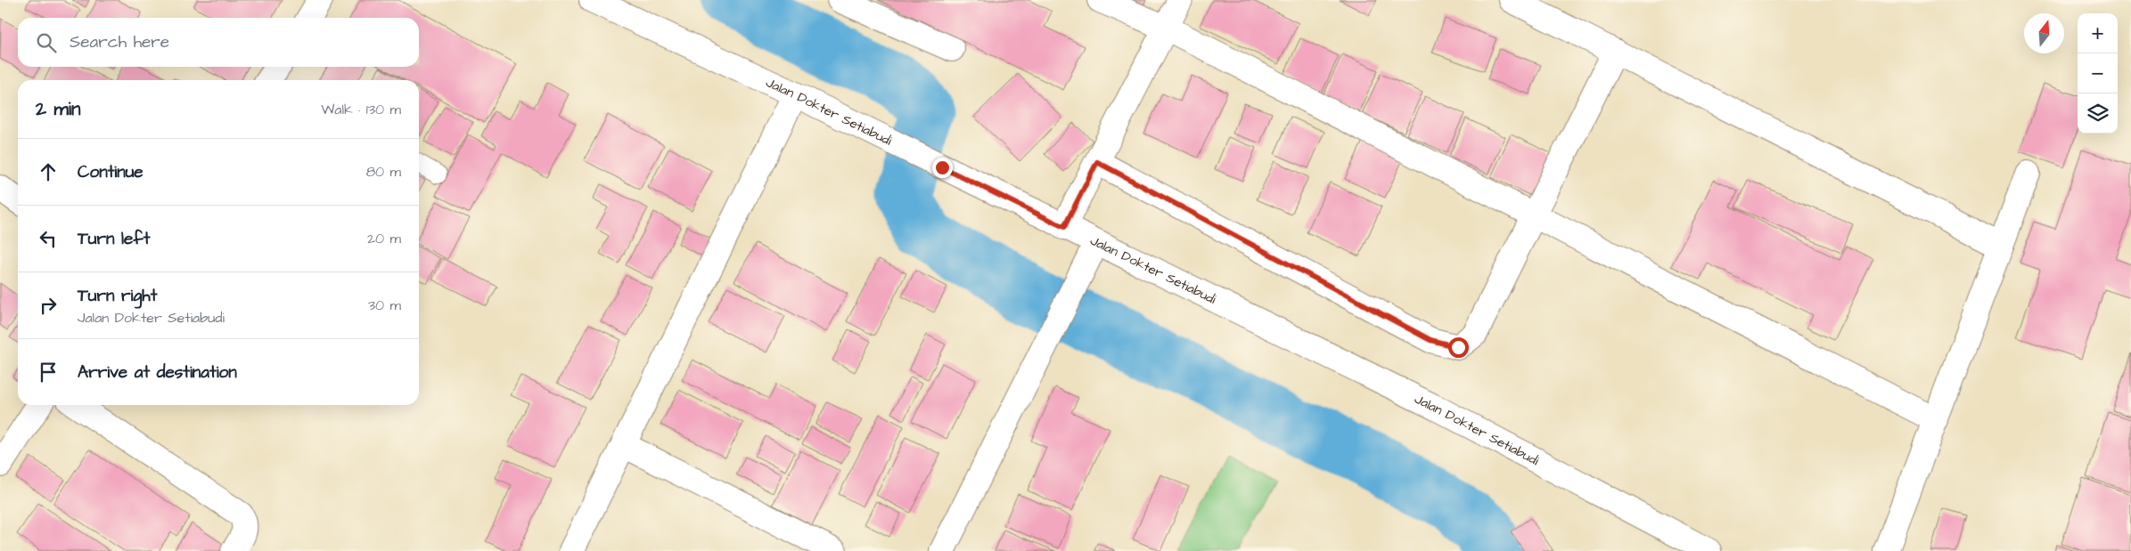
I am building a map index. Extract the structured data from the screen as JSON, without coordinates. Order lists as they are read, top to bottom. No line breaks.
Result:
{"streets":{"street":["Jalan Dokter Setiabudi"]},"north":"top","page":{"map_buttons":["+","−"],"search":"Search here","heading":["2 min","Walk · 130 m"],"list":[["Continue","80 m"],["Turn left","20 m"],["Turn right","Jalan Dokter Setiabudi","30 m"],"Arrive at destination"]}}
